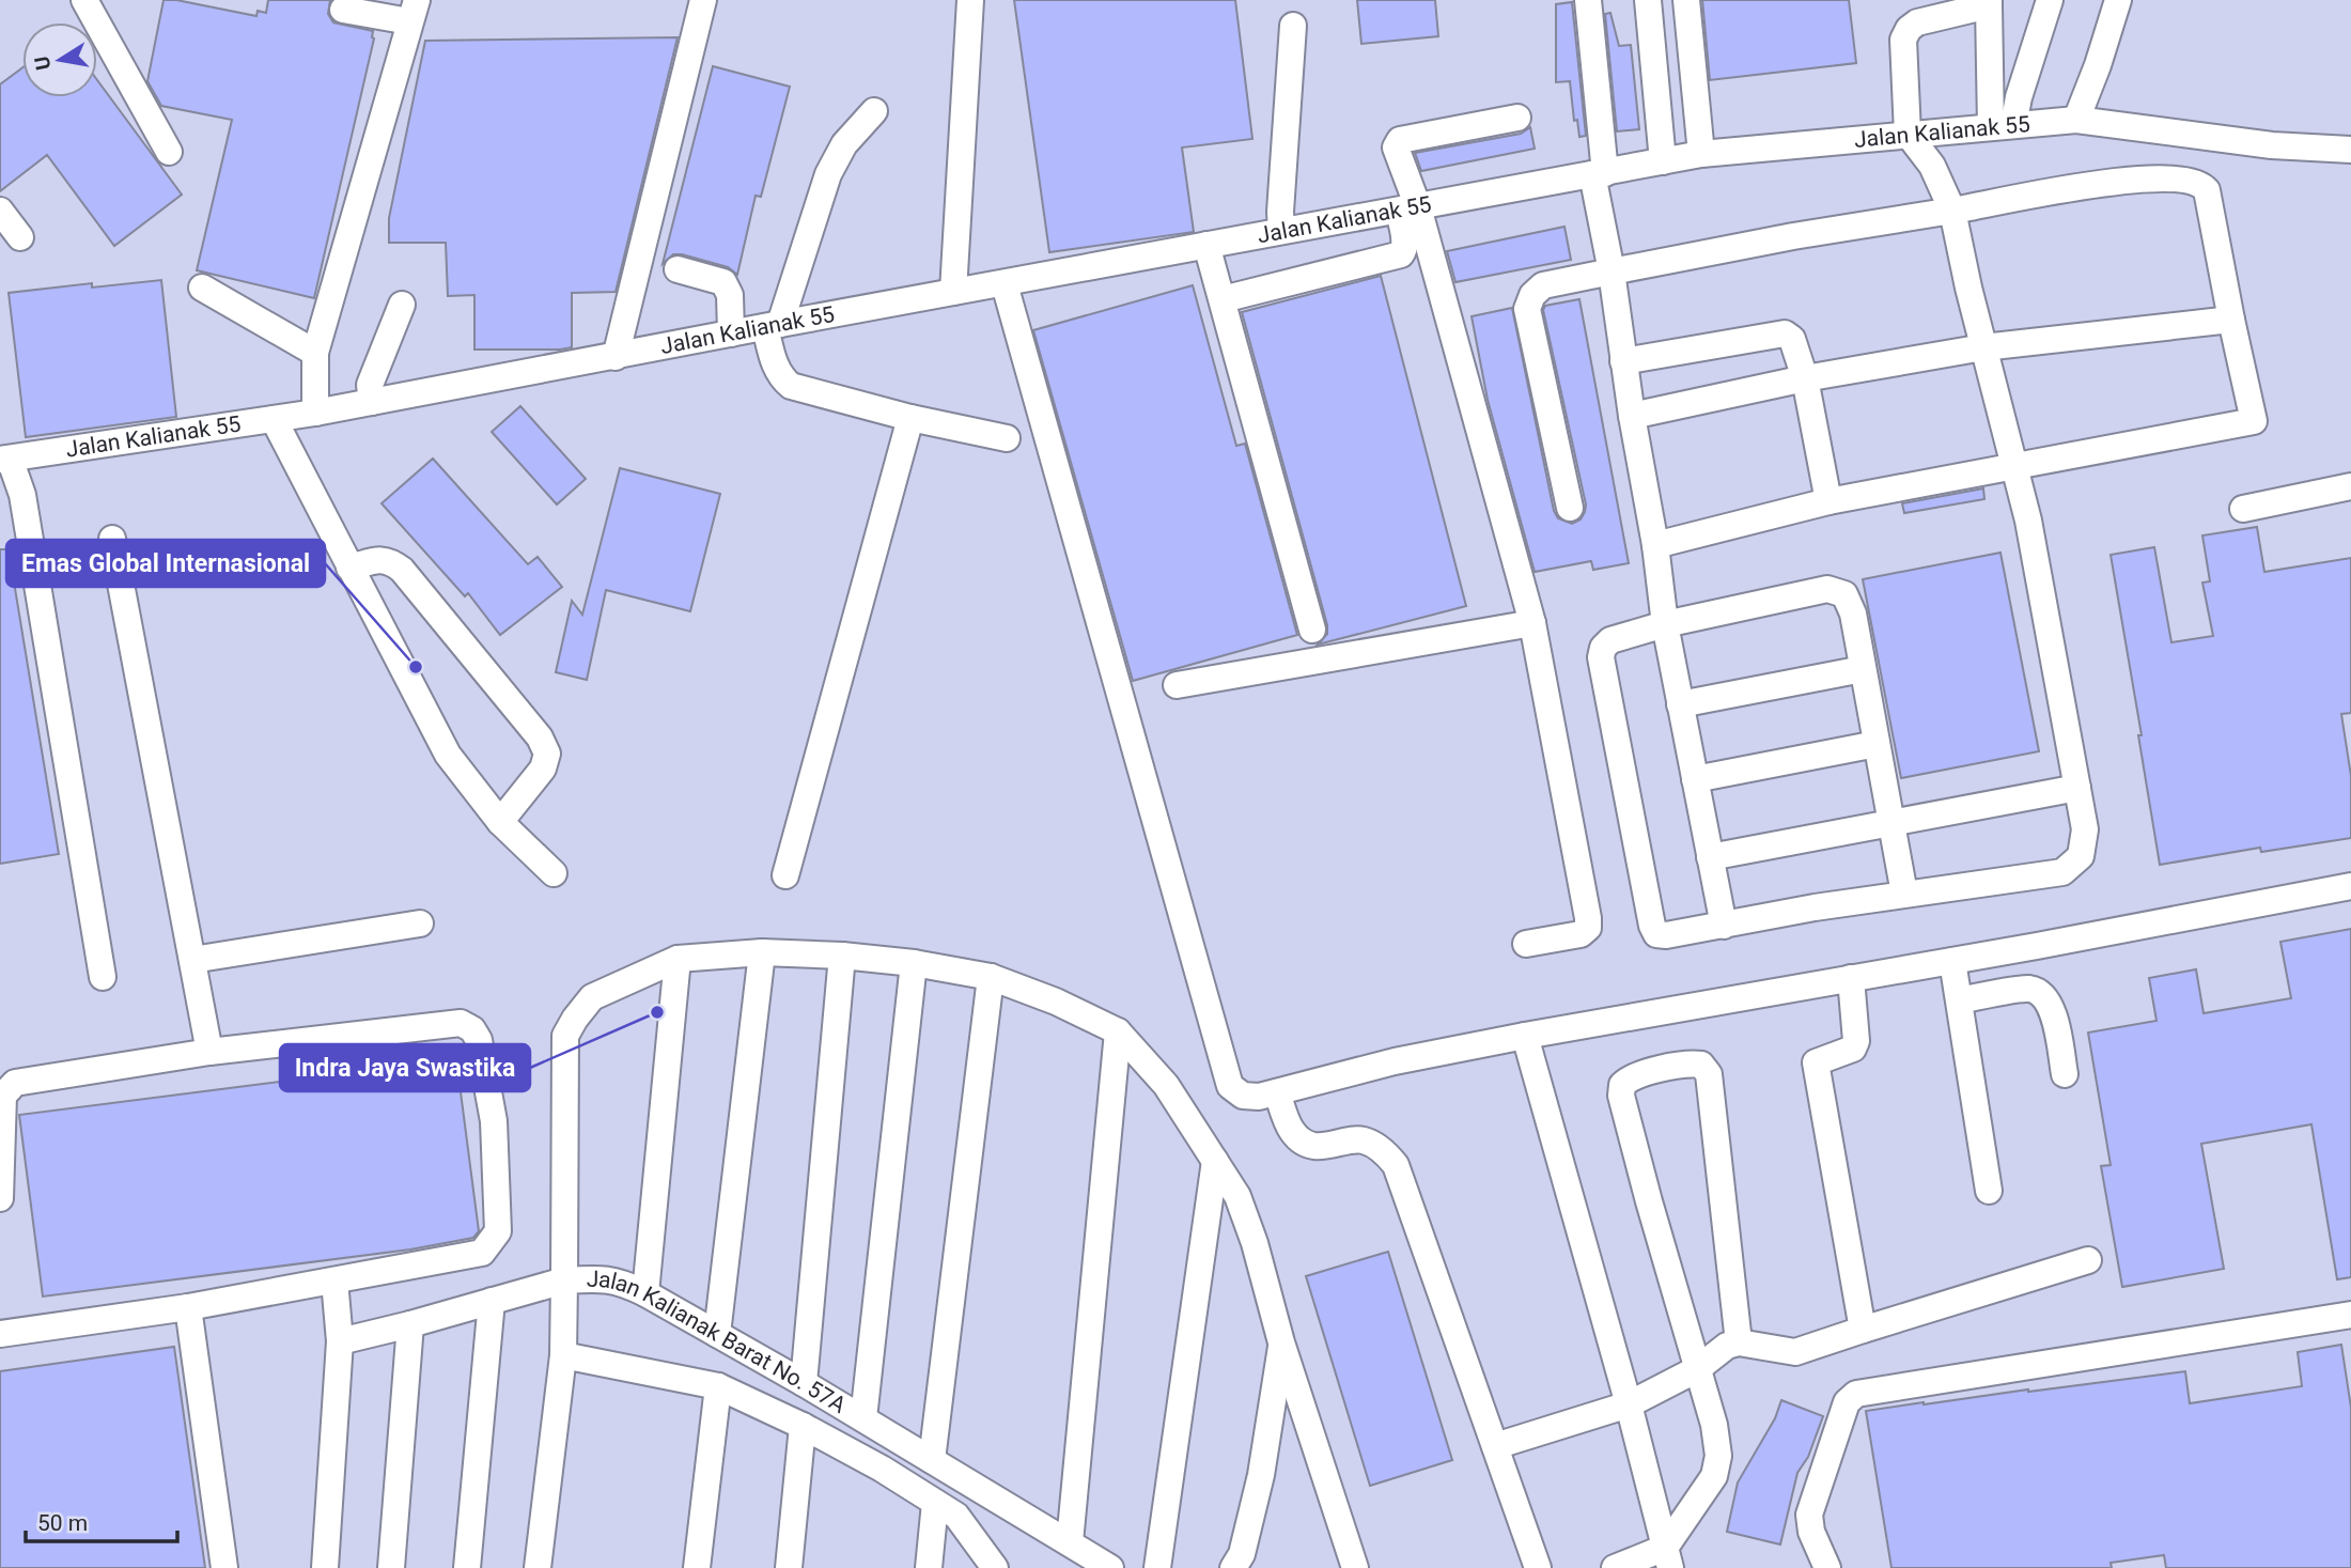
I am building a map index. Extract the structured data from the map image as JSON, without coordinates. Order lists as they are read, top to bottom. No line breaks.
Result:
{"streets":{"lane":["Jalan Kalianak 55","Jalan Kalianak Barat No. 57A"]},"places":["Emas Global Internasional","Indra Jaya Swastika"],"scale_bar":"50 m","north":"left"}
